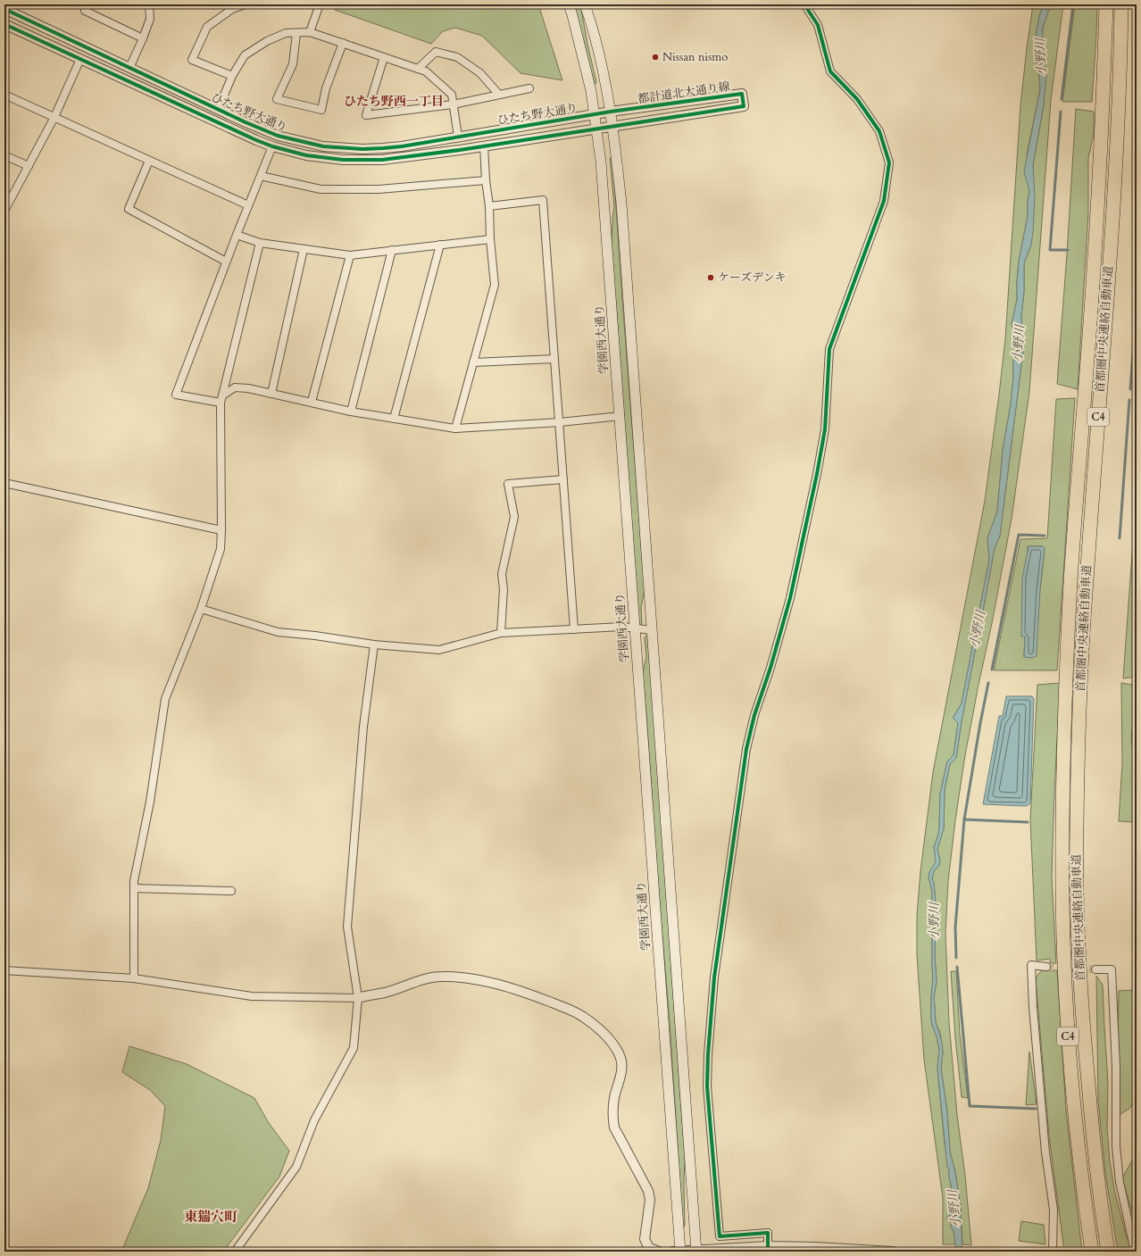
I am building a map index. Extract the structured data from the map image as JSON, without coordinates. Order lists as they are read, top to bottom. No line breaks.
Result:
{"streets":{"highway":["首都圏中央連絡自動車道","C4"],"main road":["学園西大通り"],"street":["都計道北大通り線","ひたち野大通り"]},"crossings":[["都計道北大通り線","ひたち野大通り"],["ひたち野大通り","学園西大通り"]],"districts":["ひたち野西一丁目","東猯穴町"],"water":["小野川"],"places":["Nissan nismo","ケーズデンキ"]}
